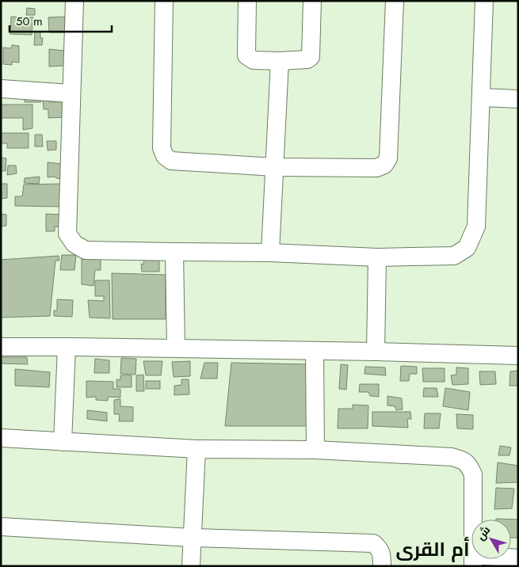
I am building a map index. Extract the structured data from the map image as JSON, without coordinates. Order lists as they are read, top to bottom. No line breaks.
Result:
{"districts":["أم القرى"],"scale_bar":"50 m","north":"top left"}
